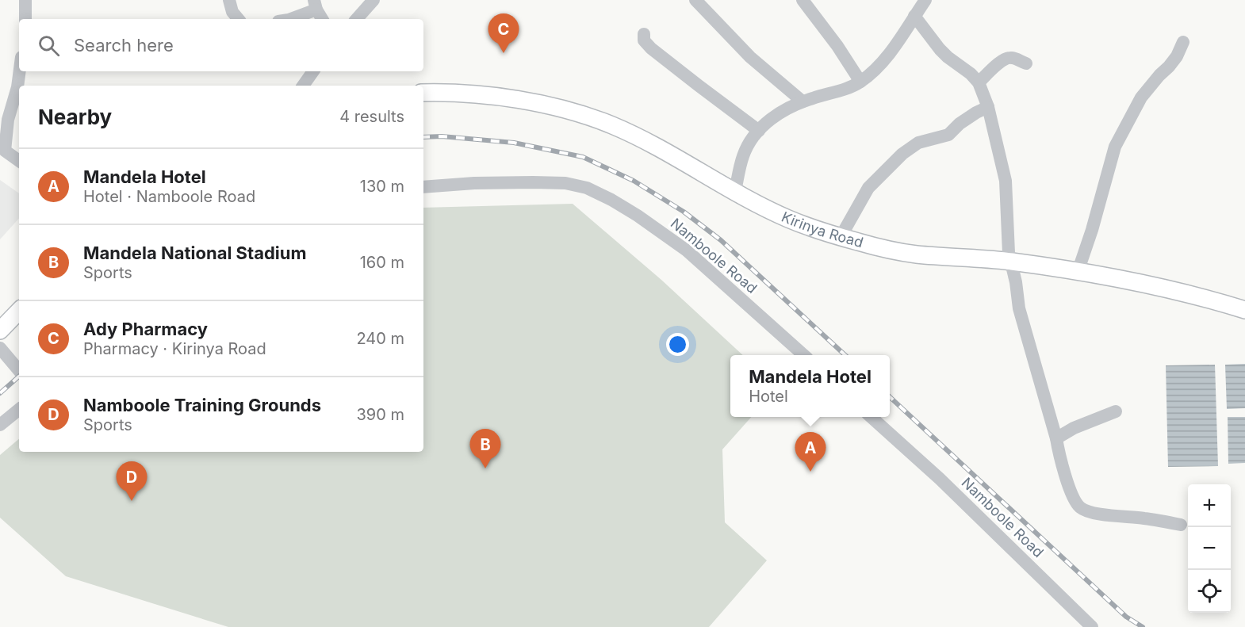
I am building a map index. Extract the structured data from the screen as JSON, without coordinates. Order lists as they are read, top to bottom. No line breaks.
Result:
{"streets":{"main road":["Kirinya Road"],"street":["Namboole Road"]},"page":{"pins":["C","B","A","D"],"search":"Search here","heading":["Nearby","4 results"],"list":[{"mark":"A","name":"Mandela Hotel","note":"Hotel · Namboole Road","value":"130 m"},{"mark":"B","name":"Mandela National Stadium","note":"Sports","value":"160 m"},{"mark":"C","name":"Ady Pharmacy","note":"Pharmacy · Kirinya Road","value":"240 m"},{"mark":"D","name":"Namboole Training Grounds","note":"Sports","value":"390 m"}],"popup":["Mandela Hotel","Hotel"],"map_buttons":["+","−"]}}
